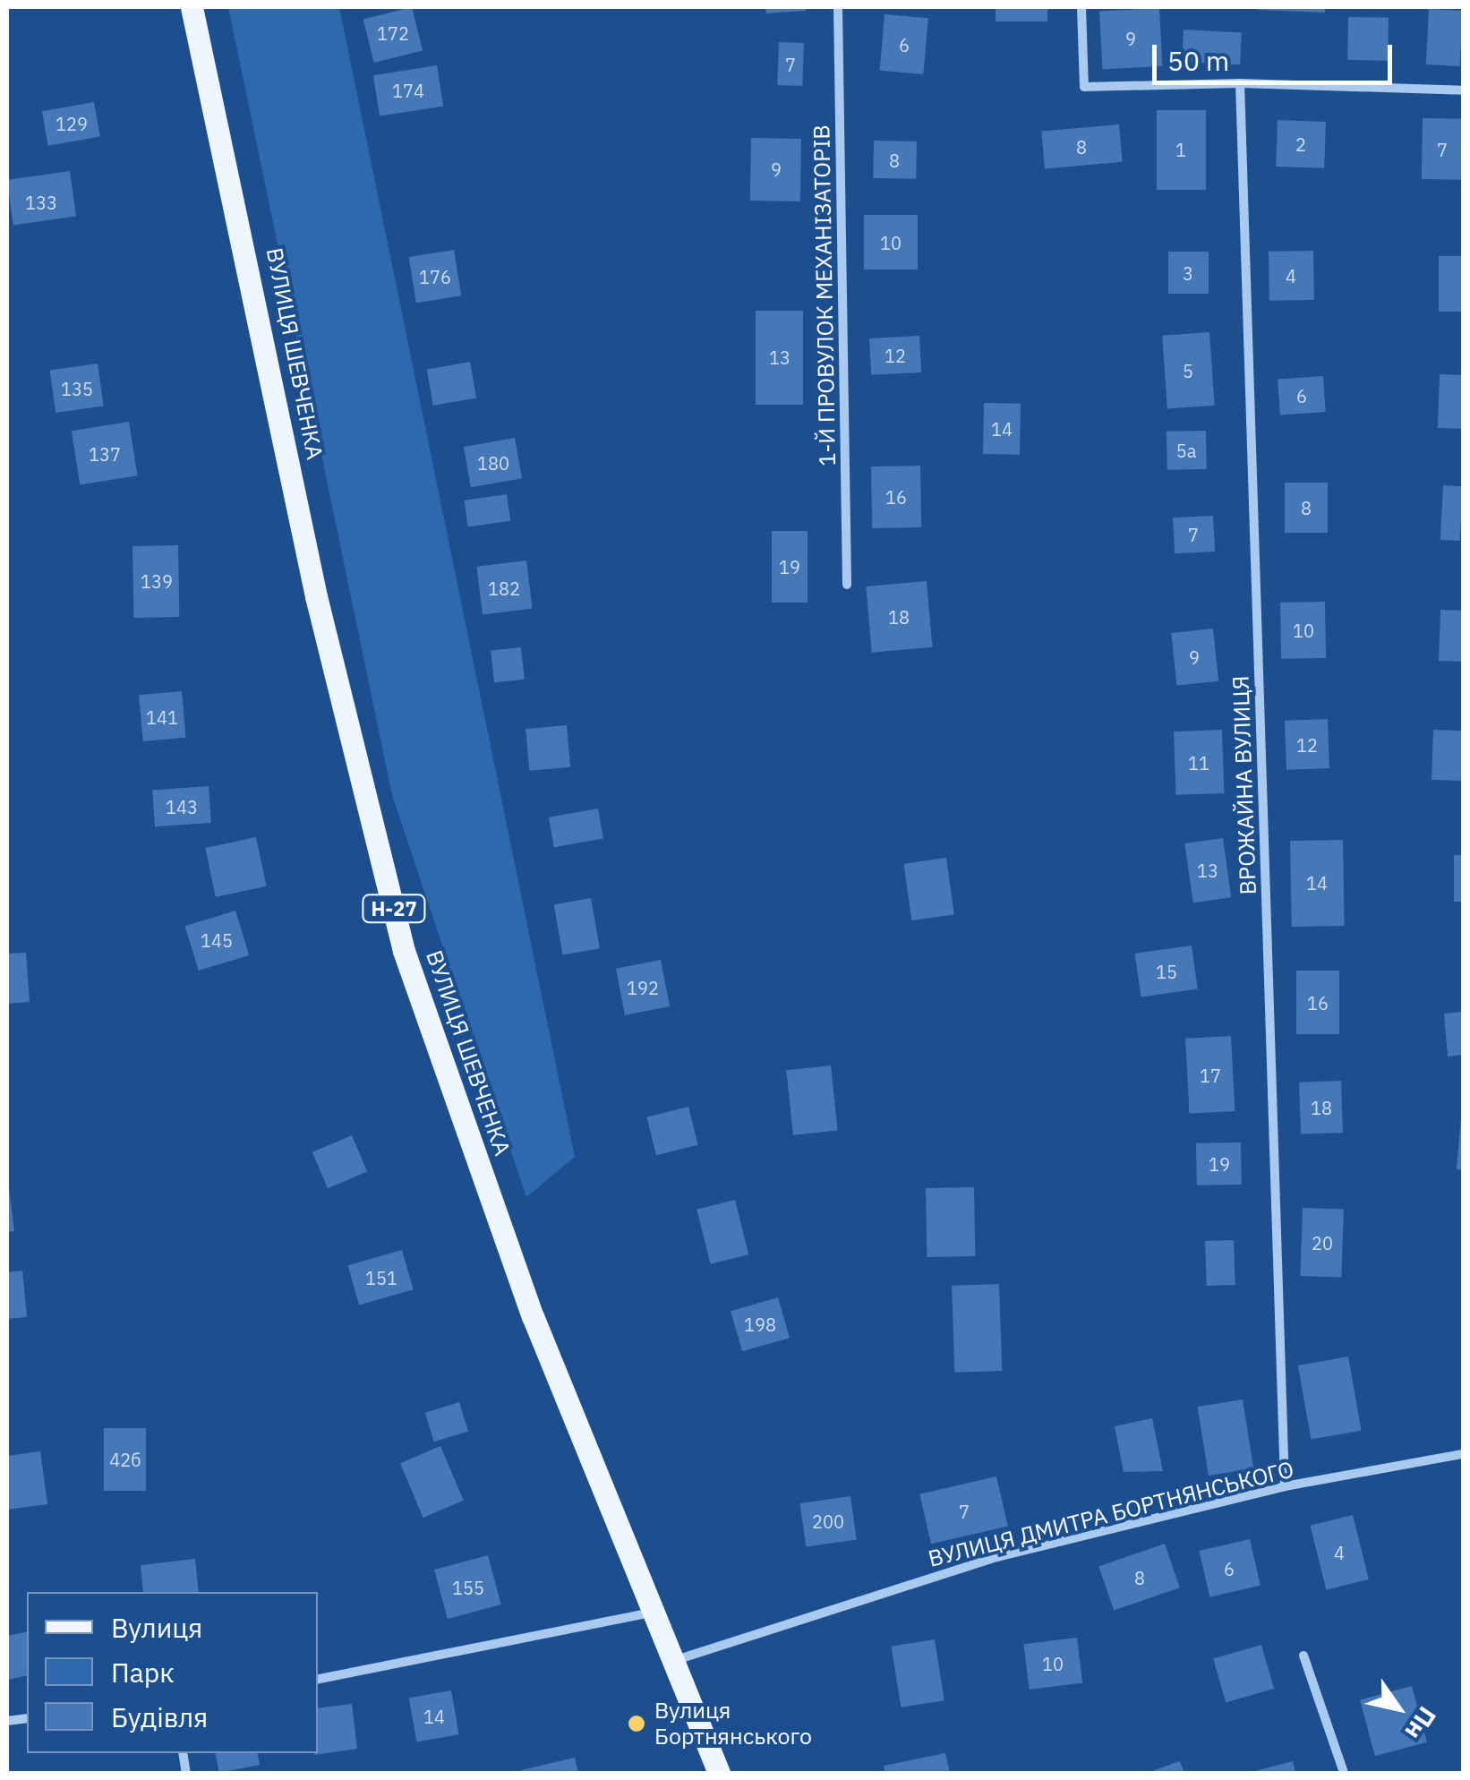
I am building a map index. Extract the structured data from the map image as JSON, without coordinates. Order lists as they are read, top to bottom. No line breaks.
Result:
{"streets":{"main road":["ВУЛИЦЯ ШЕВЧЕНКА","Н-27"],"street":["1-Й ПРОВУЛОК МЕХАНІЗАТОРІВ","ВРОЖАЙНА ВУЛИЦЯ","ВУЛИЦЯ ДМИТРА БОРТНЯНСЬКОГО"]},"crossings":[["ВУЛИЦЯ ШЕВЧЕНКА","ВУЛИЦЯ ДМИТРА БОРТНЯНСЬКОГО"],["ВРОЖАЙНА ВУЛИЦЯ","ВУЛИЦЯ ДМИТРА БОРТНЯНСЬКОГО"]],"places":["Вулиця Бортнянського"],"house_numbers":["172","9","6","7","174","129","2","8","1","7","8","9","133","10","3","4","176","12","13","5","135","6","14","5а","137","180","16","8","7","19","139","182","18","10","9","141","12","11","143","13","14","145","15","192","16","17","18","19","20","151","198","42б","7","200","4","6","8","155","10","14"],"legend":["Вулиця","Парк","Будівля"],"scale_bar":"50 m","north":"bottom right"}
